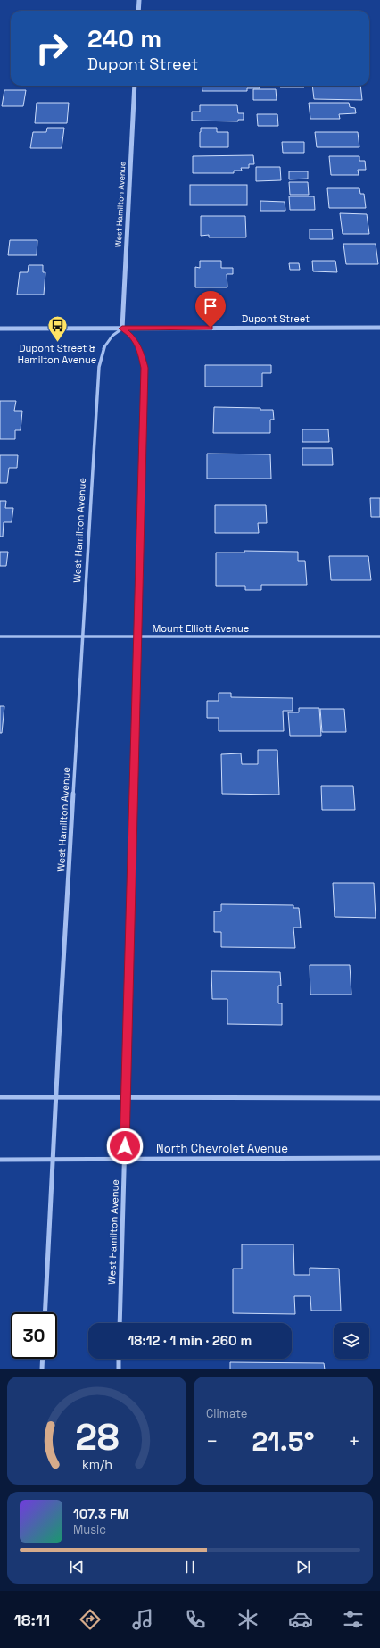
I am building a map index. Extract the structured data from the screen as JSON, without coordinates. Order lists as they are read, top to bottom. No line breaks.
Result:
{"streets":{"street":["West Hamilton Avenue","Dupont Street","Mount Elliott Avenue","North Chevrolet Avenue"]},"crossings":[["West Hamilton Avenue","Dupont Street"],["West Hamilton Avenue","Mount Elliott Avenue"],["West Hamilton Avenue","North Chevrolet Avenue"]],"places":{"bus stop":["Dupont Street & Hamilton Avenue"]},"page":{"turn":["240 m","Dupont Street"],"limit":"30","trip":"18:12 · 1 min · 260 m","tile":"Climate","heat":["−","21.5°","+"],"song":["107.3 FM","Music"],"tabs":"18:11","gauge":["28","km/h"]}}
